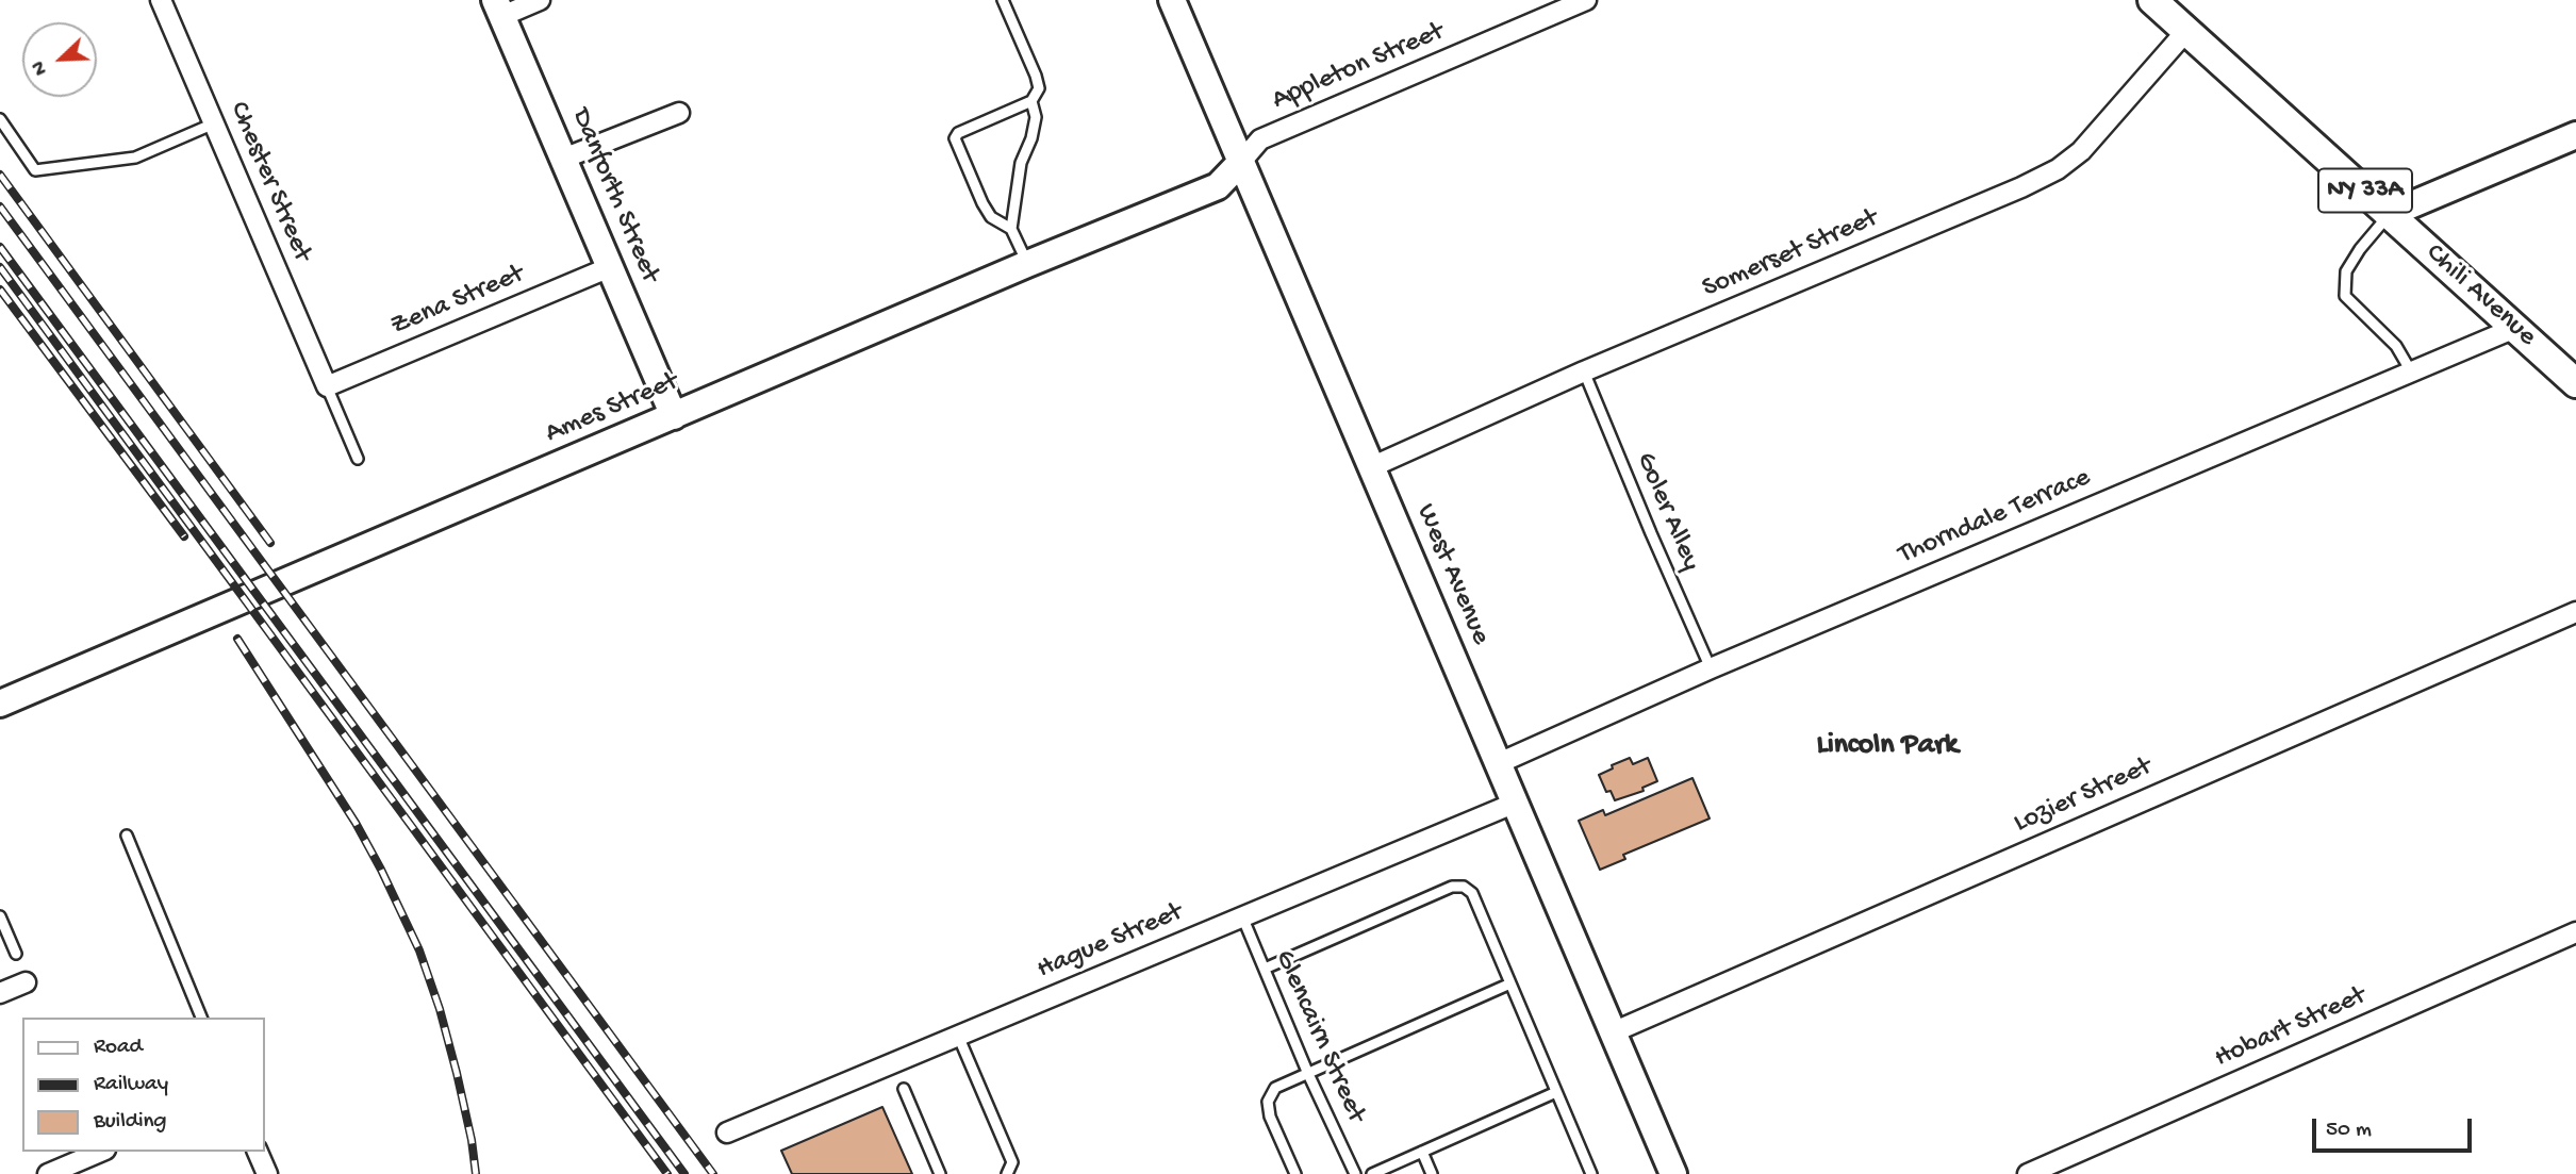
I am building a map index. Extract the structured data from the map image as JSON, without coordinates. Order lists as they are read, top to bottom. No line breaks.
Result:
{"streets":{"main road":["NY 33A","Chili Avenue"],"street":["Appleton Street","Chester Street","Danforth Street","Somerset Street","Zena Street","Ames Street","Thorndale Terrace","West Avenue","Lozier Street","Hague Street","Hobart Street"],"lane":["Goler Alley","Glencairn Street"]},"crossings":[["Appleton Street","Ames Street"],["Appleton Street","West Avenue"],["Chester Street","Zena Street"],["Danforth Street","Zena Street"],["Danforth Street","Ames Street"],["Somerset Street","Chili Avenue"],["Somerset Street","Goler Alley"],["Somerset Street","West Avenue"],["Chili Avenue","Thorndale Terrace"],["Ames Street","West Avenue"],["Goler Alley","Thorndale Terrace"],["Thorndale Terrace","West Avenue"],["West Avenue","Lozier Street"],["West Avenue","Hague Street"],["Hague Street","Glencairn Street"]],"districts":["Lincoln Park"],"legend":["Road","Railway","Building"],"scale_bar":"50 m","north":"bottom left"}
